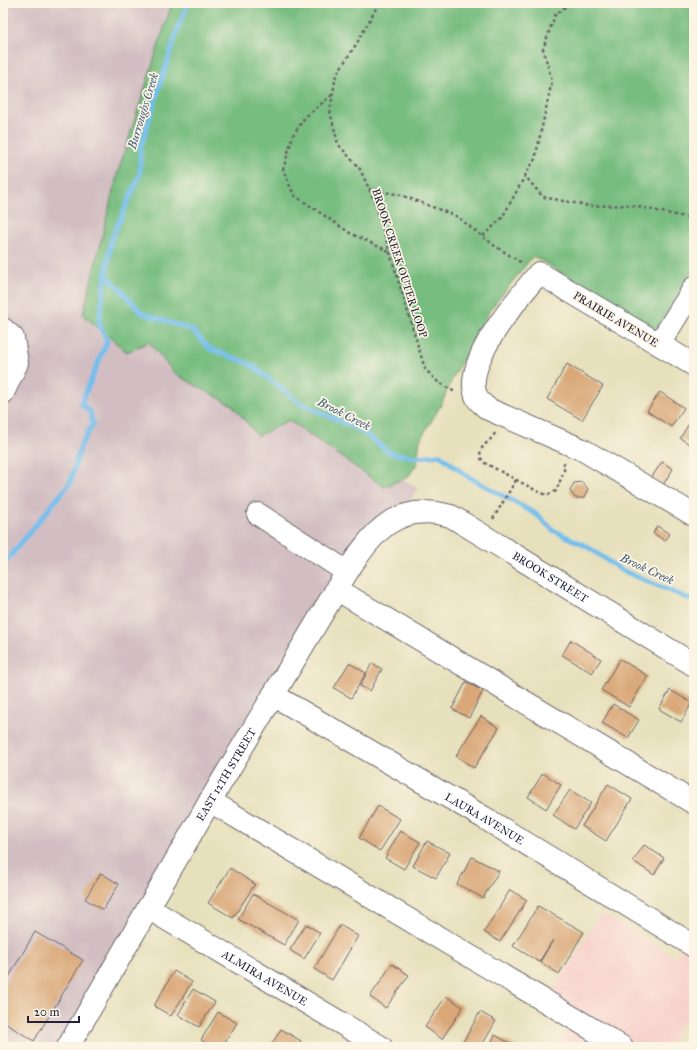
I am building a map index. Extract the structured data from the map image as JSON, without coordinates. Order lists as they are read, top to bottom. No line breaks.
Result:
{"streets":{"street":["PRAIRIE AVENUE","BROOK STREET","EAST 12TH STREET","LAURA AVENUE","ALMIRA AVENUE"],"path":["BROOK CREEK OUTER LOOP"]},"crossings":[["BROOK STREET","EAST 12TH STREET"],["EAST 12TH STREET","LAURA AVENUE"],["EAST 12TH STREET","ALMIRA AVENUE"]],"water":["Burroughs Creek","Brook Creek"],"scale_bar":"20 m"}
